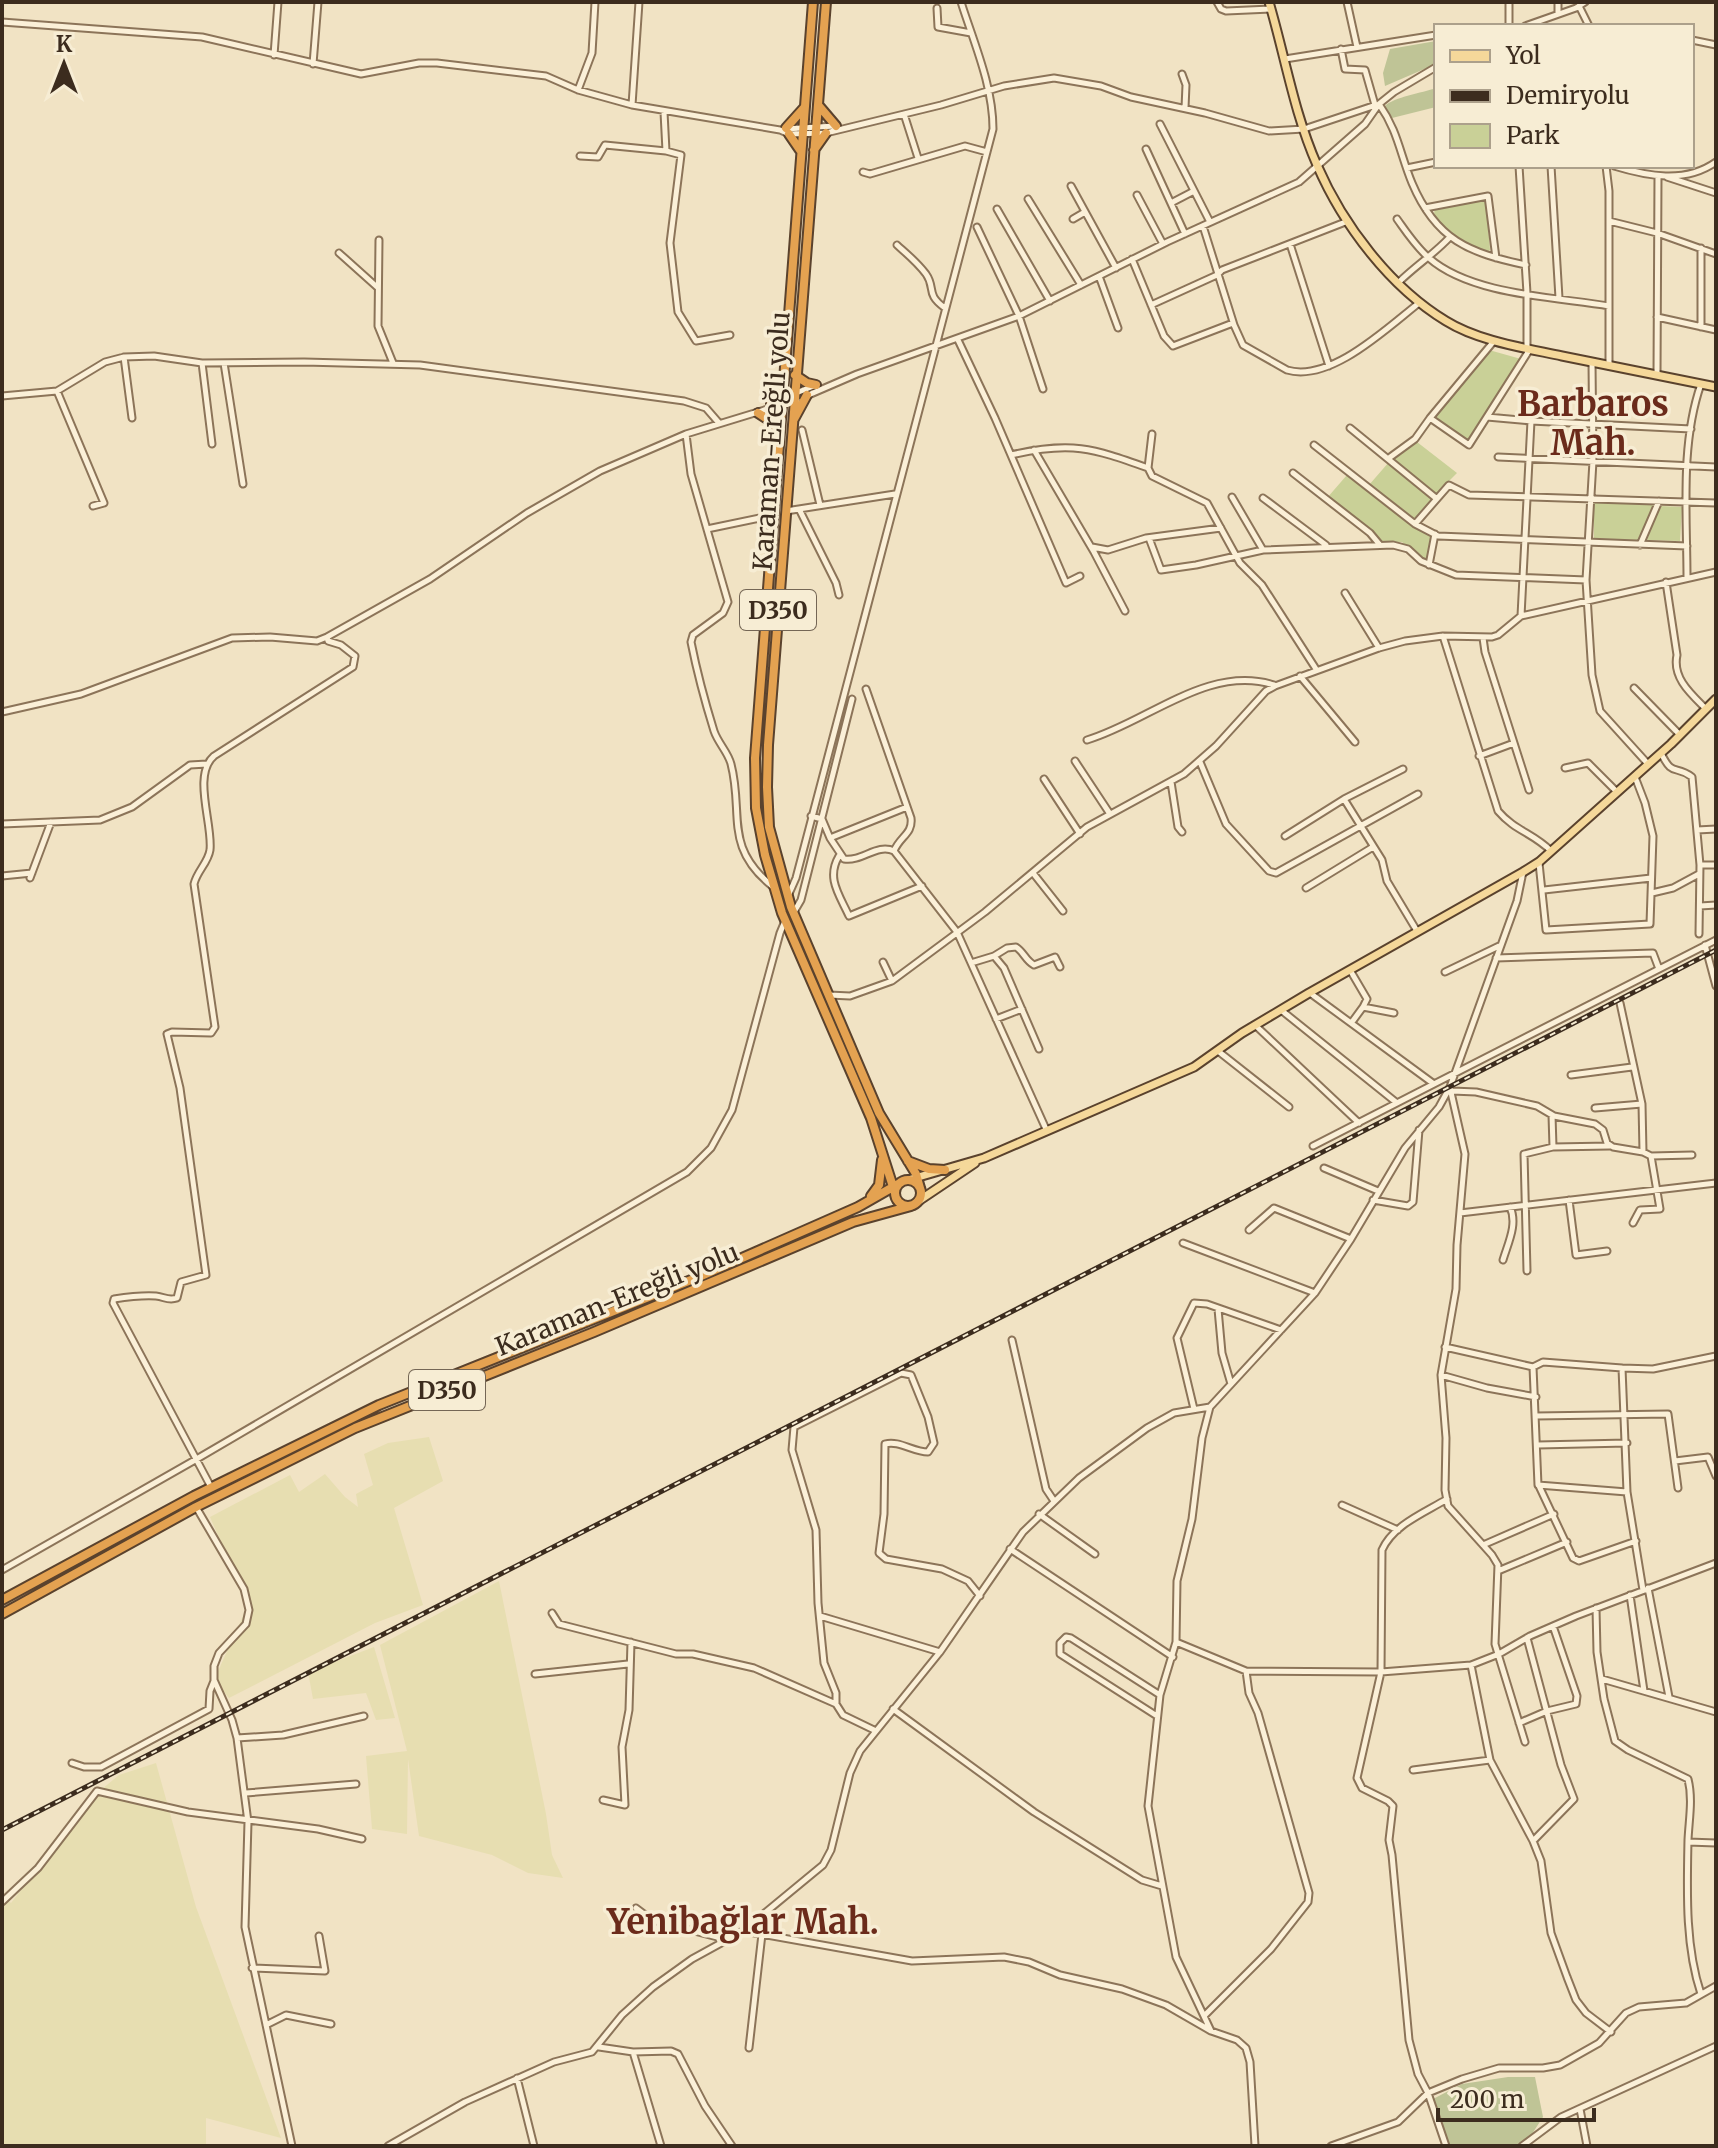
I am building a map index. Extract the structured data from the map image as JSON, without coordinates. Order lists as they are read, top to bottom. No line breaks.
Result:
{"streets":{"highway":["Karaman-Ereğli yolu","D350"]},"crossings":[["Karaman-Ereğli yolu","D350"]],"districts":["Barbaros Mah.","Yenibağlar Mah."],"legend":["Yol","Demiryolu","Park"],"scale_bar":"200 m","north":"top"}
